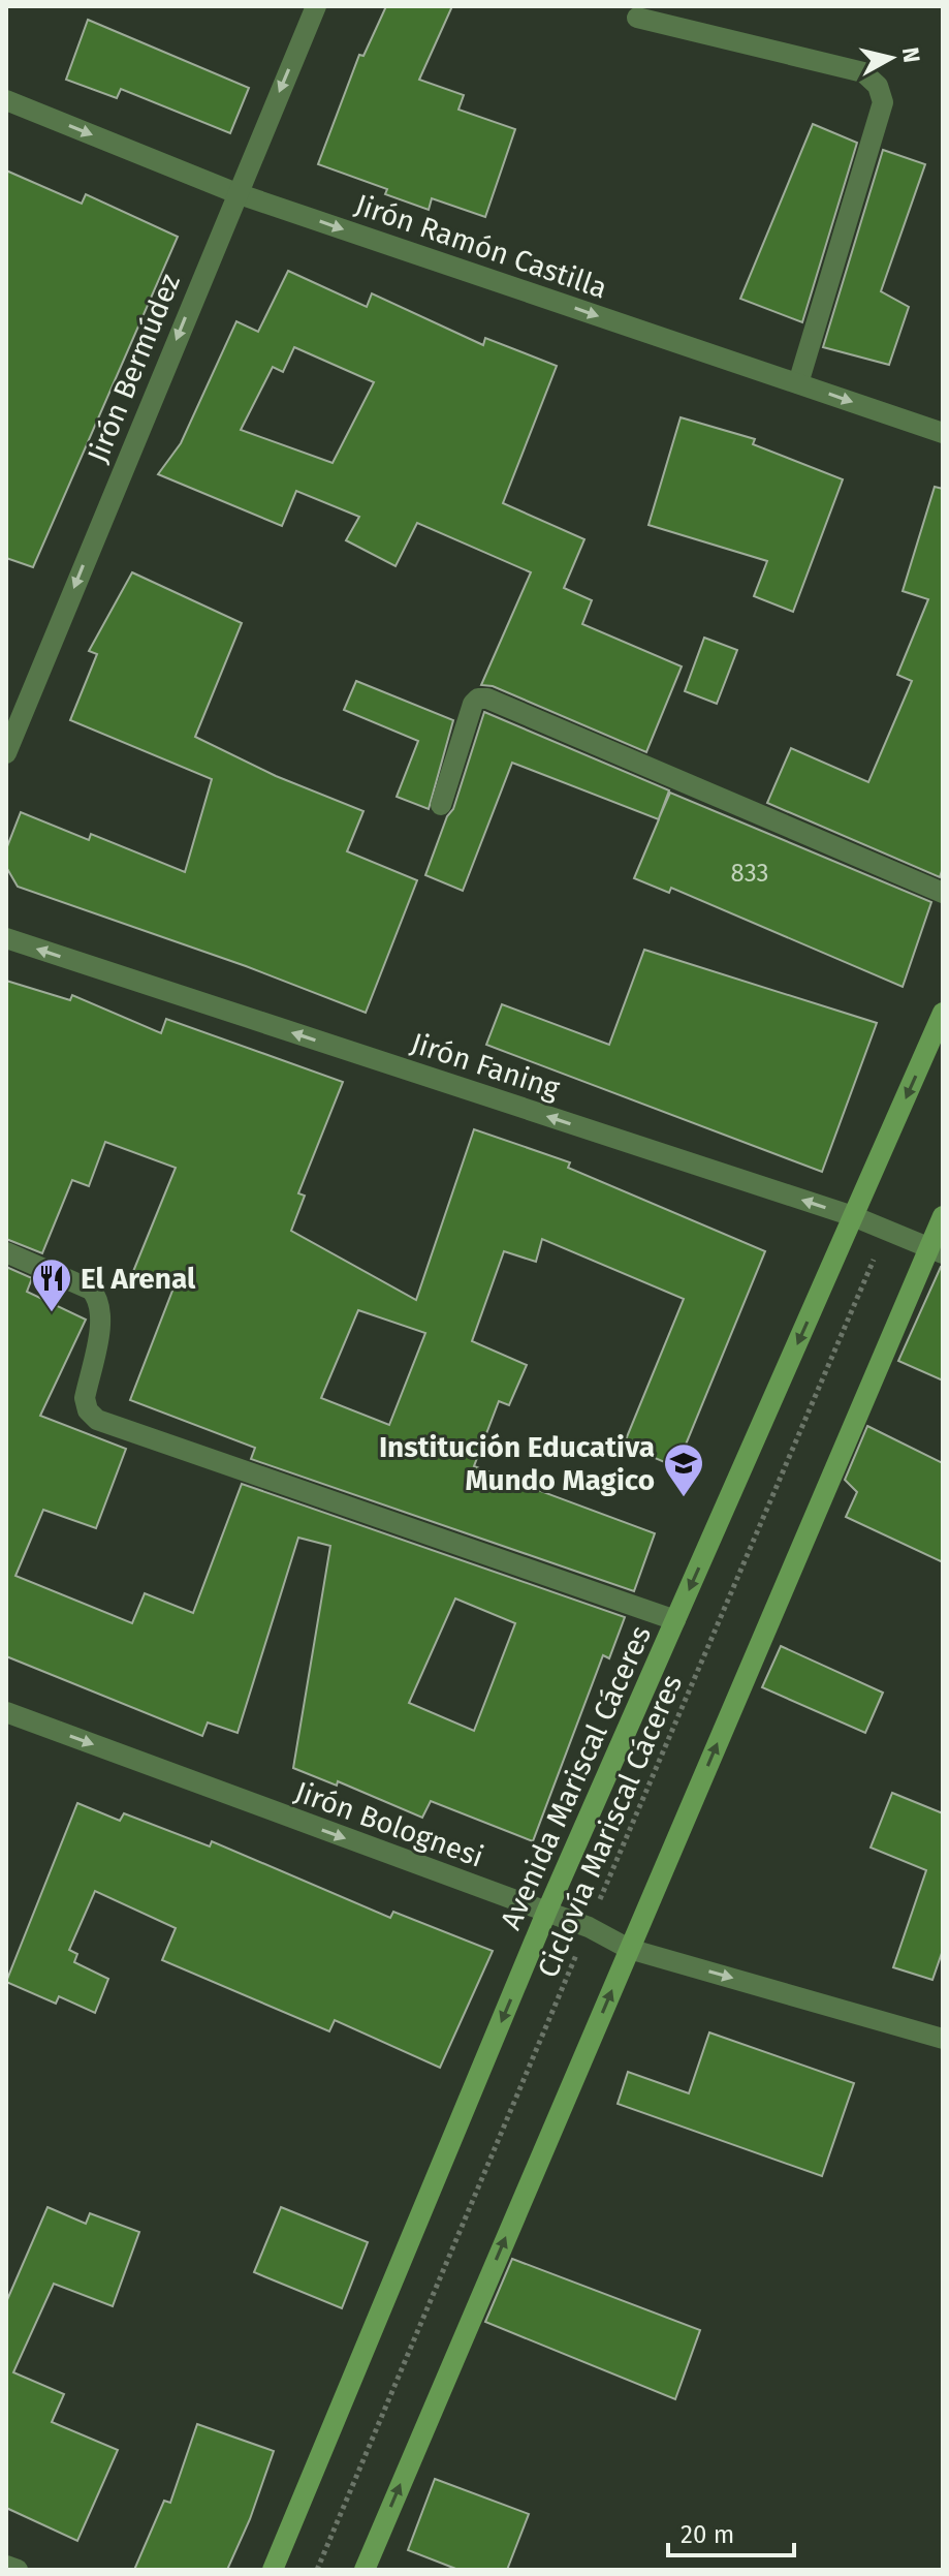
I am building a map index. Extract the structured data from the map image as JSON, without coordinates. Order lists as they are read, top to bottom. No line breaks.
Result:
{"streets":{"main road":["Avenida Mariscal Cáceres"],"street":["Jirón Ramón Castilla","Jirón Bermúdez","Jirón Faning","Jirón Bolognesi"],"path":["Ciclovía Mariscal Cáceres"]},"crossings":[["Jirón Ramón Castilla","Jirón Bermúdez"],["Jirón Faning","Avenida Mariscal Cáceres"],["Jirón Faning","Ciclovía Mariscal Cáceres"],["Avenida Mariscal Cáceres","Jirón Bolognesi"],["Jirón Bolognesi","Ciclovía Mariscal Cáceres"]],"one_way":["Jirón Ramón Castilla","Jirón Bermúdez","Jirón Faning","Jirón Bolognesi"],"places":{"restaurant":["El Arenal"],"school or university":["Institución Educativa Mundo Magico"]},"house_numbers":["833"],"scale_bar":"20 m","north":"right"}
